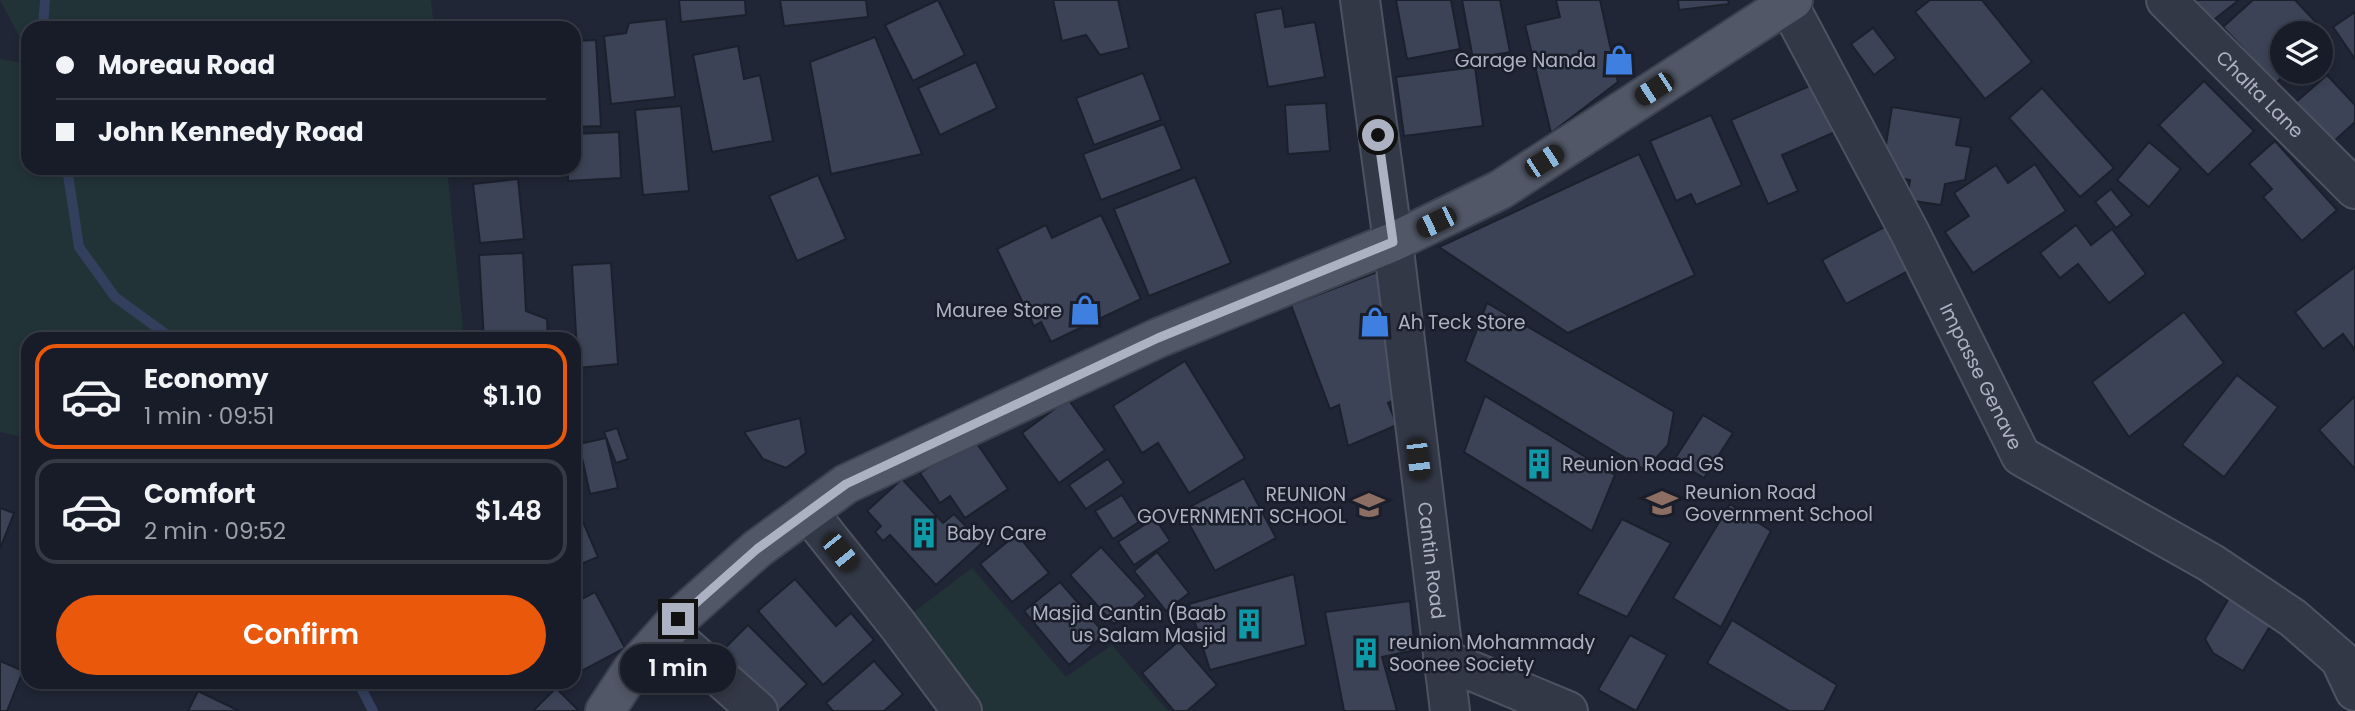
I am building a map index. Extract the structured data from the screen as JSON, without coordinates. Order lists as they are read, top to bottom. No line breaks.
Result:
{"streets":{"street":["Chalta Lane","Impasse Genave","Cantin Road"]},"places":{"shop":["Garage Nanda","Mauree Store","Ah Teck Store"],"building":["Reunion Road GS","Baby Care","Masjid Cantin (Baab us Salam Masjid","reunion Mohammady Soonee Society"],"school or university":["Reunion Road Government School","REUNION GOVERNMENT SCHOOL"]},"page":{"banner":["Moreau Road","John Kennedy Road"],"list":[{"name":"Economy","note":"1 min · 09:51","value":"$1.10"},{"name":"Comfort","note":"2 min · 09:52","value":"$1.48"}],"buttons":"Confirm","bubble":"1 min"}}
